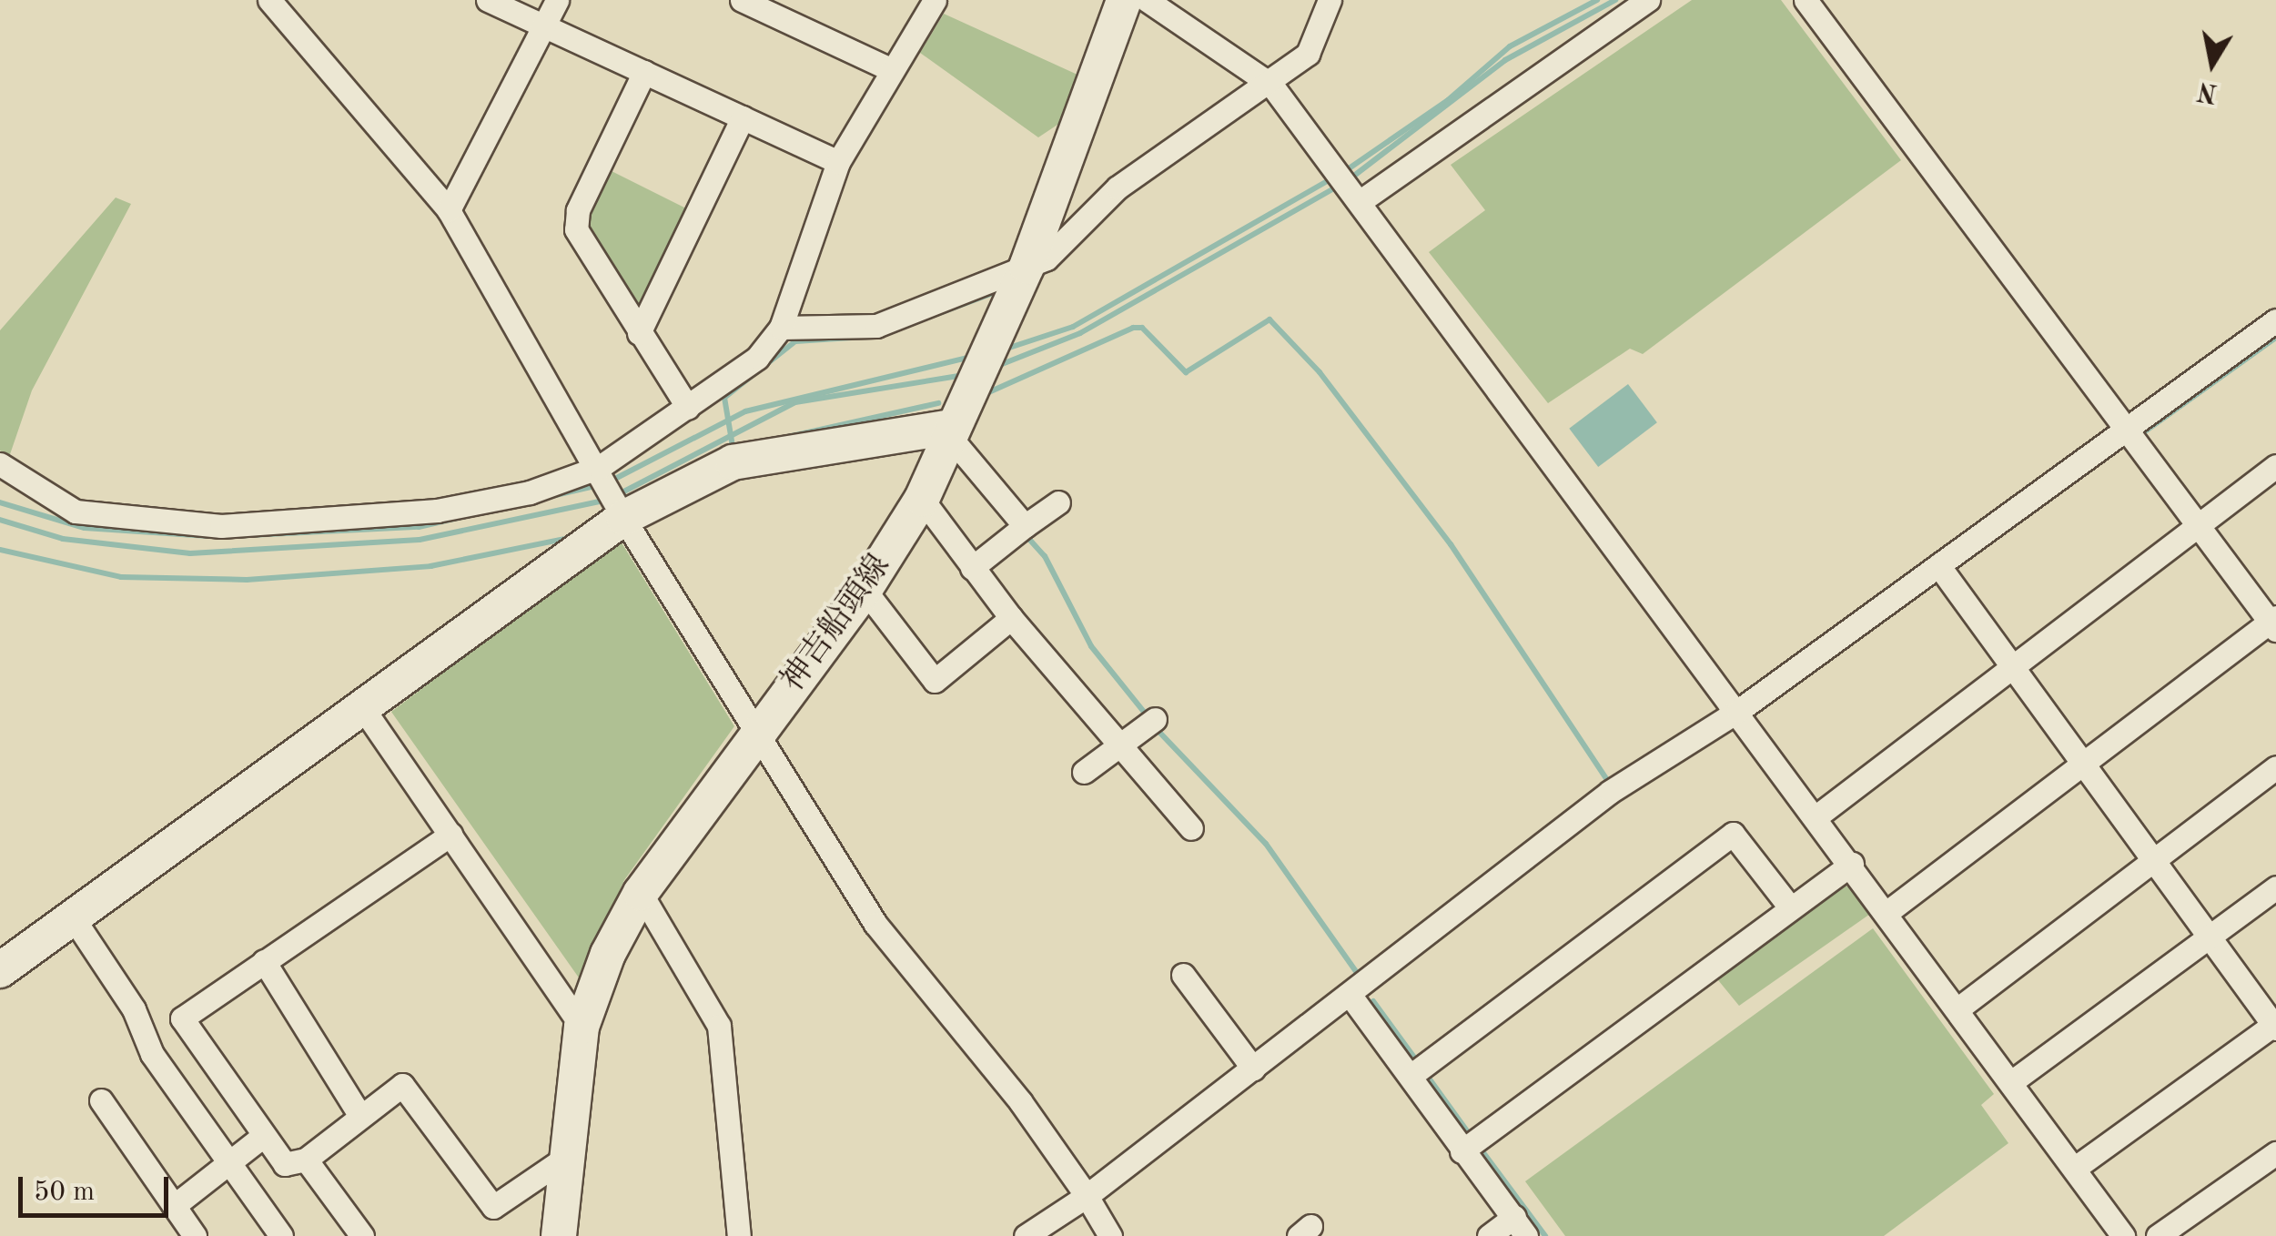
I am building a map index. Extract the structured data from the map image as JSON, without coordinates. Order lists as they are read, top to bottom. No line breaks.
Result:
{"streets":{"main road":["神吉船頭線"]},"scale_bar":"50 m","north":"bottom"}
